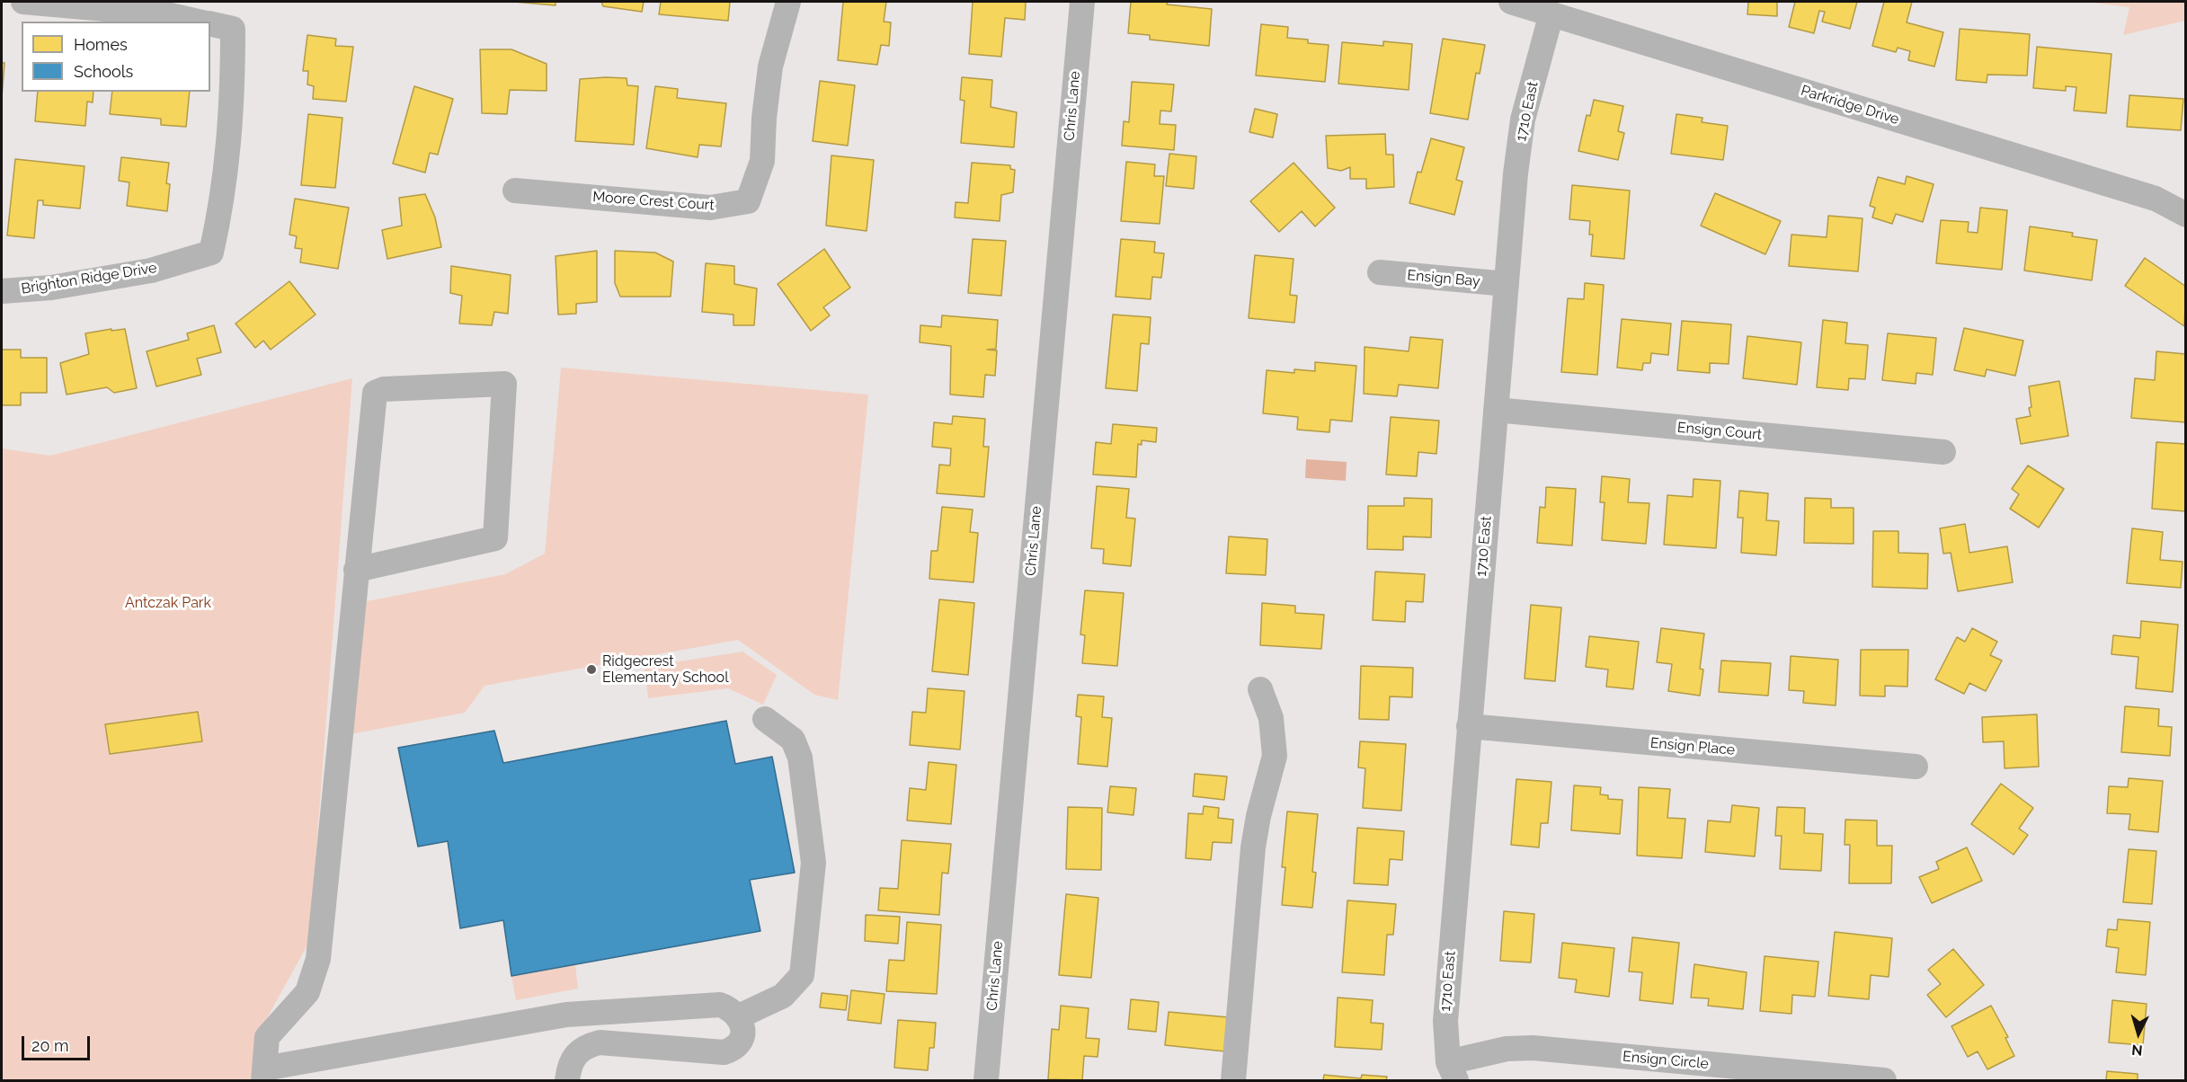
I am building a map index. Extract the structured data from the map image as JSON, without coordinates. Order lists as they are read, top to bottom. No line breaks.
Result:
{"streets":{"street":["Parkridge Drive","Chris Lane","1710 East","Moore Crest Court","Brighton Ridge Drive","Ensign Bay","Ensign Court","Ensign Place","Ensign Circle"]},"crossings":[["Parkridge Drive","1710 East"],["1710 East","Ensign Bay"],["1710 East","Ensign Court"],["1710 East","Ensign Place"],["1710 East","Ensign Circle"]],"parks":["Antczak Park"],"places":["Ridgecrest Elementary School"],"legend":["Homes","Schools"],"scale_bar":"20 m","north":"bottom"}
